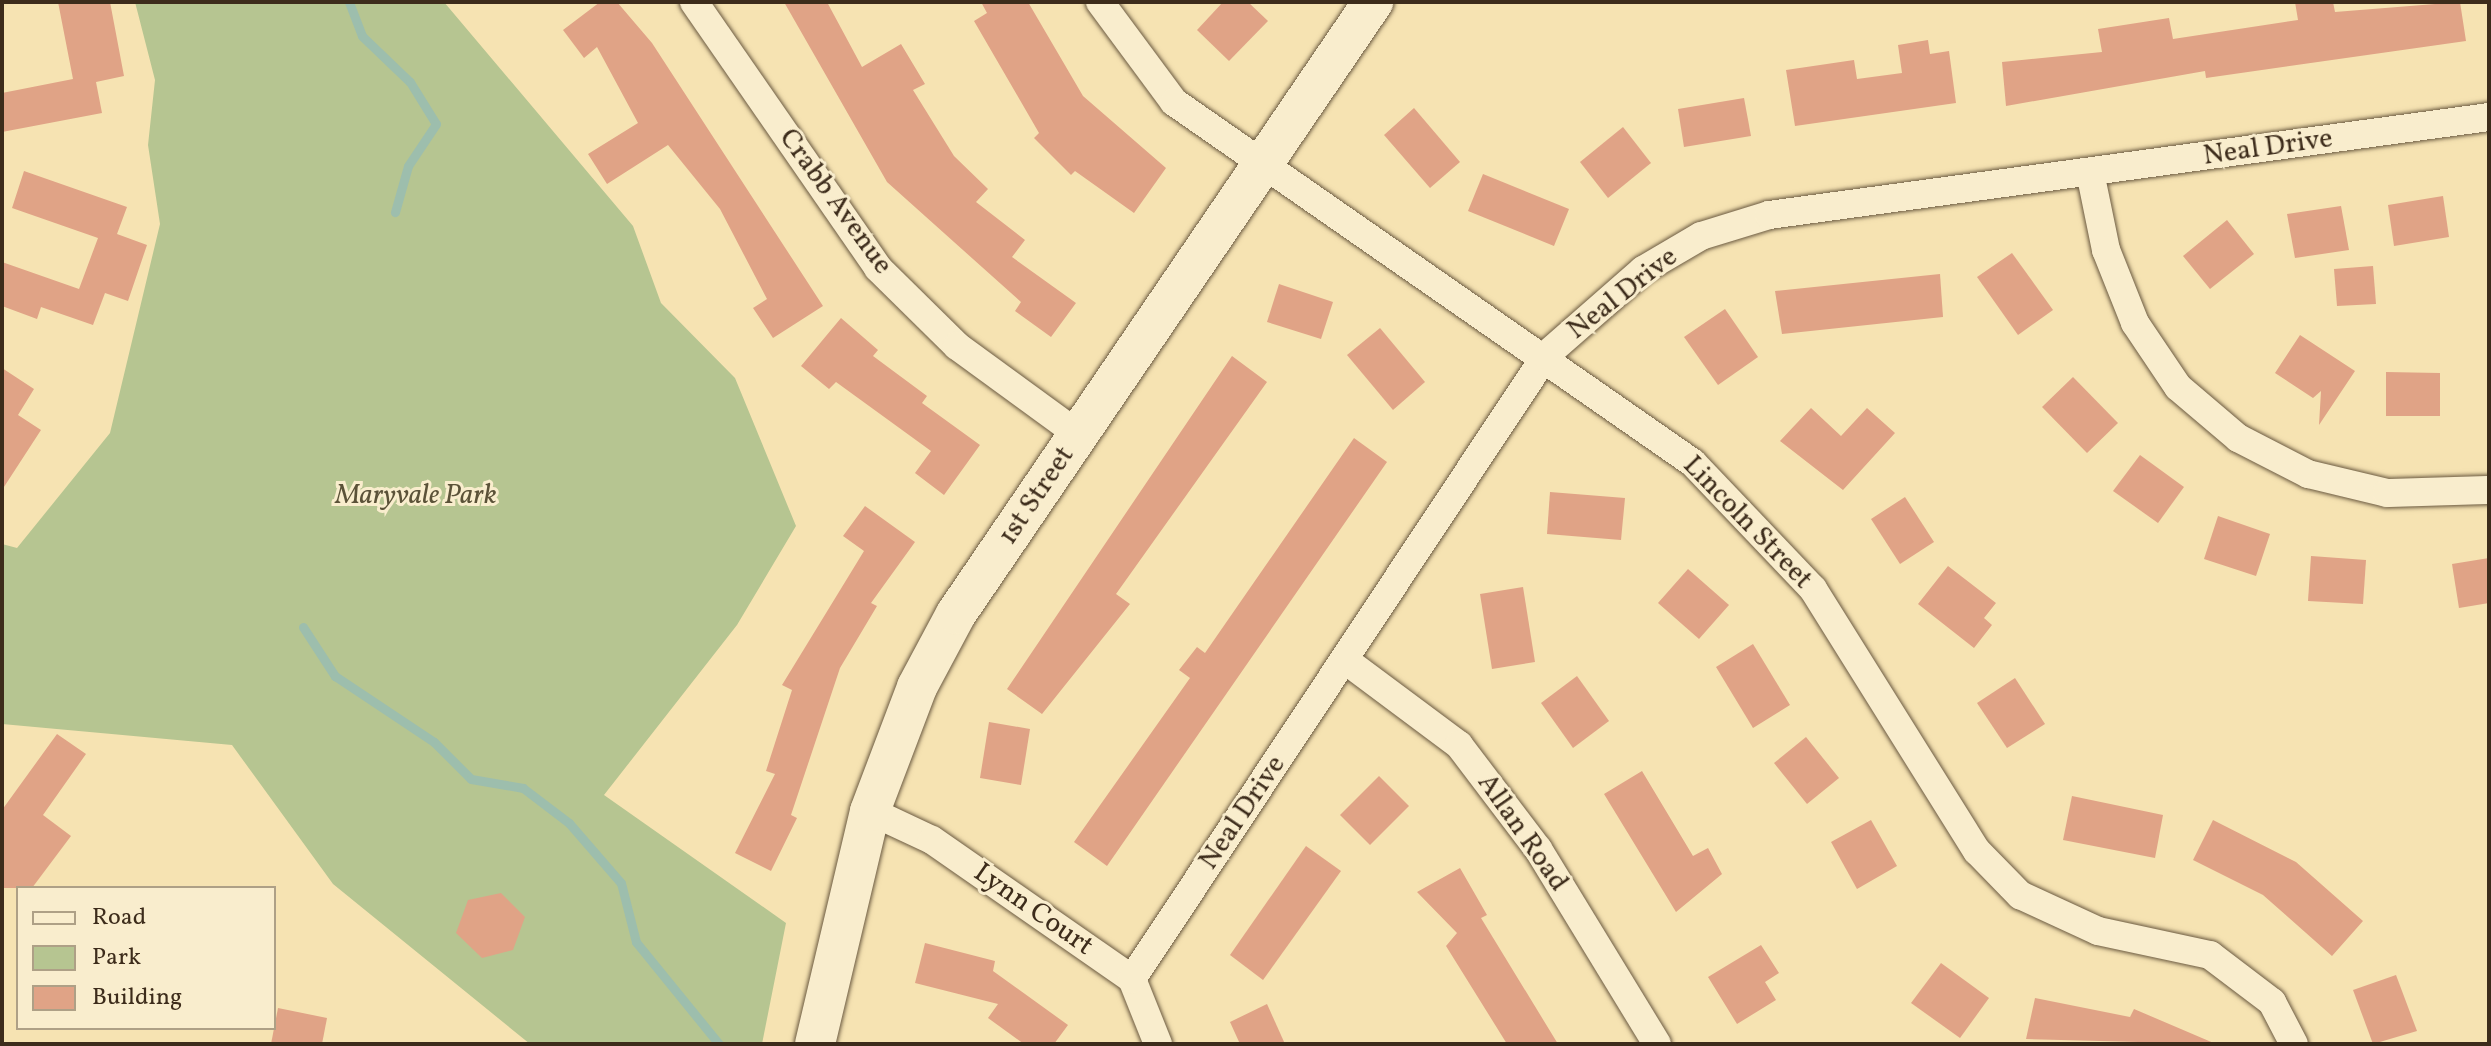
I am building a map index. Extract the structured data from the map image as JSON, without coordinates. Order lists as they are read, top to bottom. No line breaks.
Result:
{"streets":{"street":["Neal Drive","Crabb Avenue","1st Street","Lincoln Street","Allan Road","Lynn Court"]},"crossings":[["Neal Drive","Lincoln Street"],["Neal Drive","Allan Road"],["Neal Drive","Lynn Court"],["Crabb Avenue","1st Street"],["1st Street","Lincoln Street"],["1st Street","Lynn Court"]],"parks":["Maryvale Park"],"legend":["Road","Park","Building"]}
